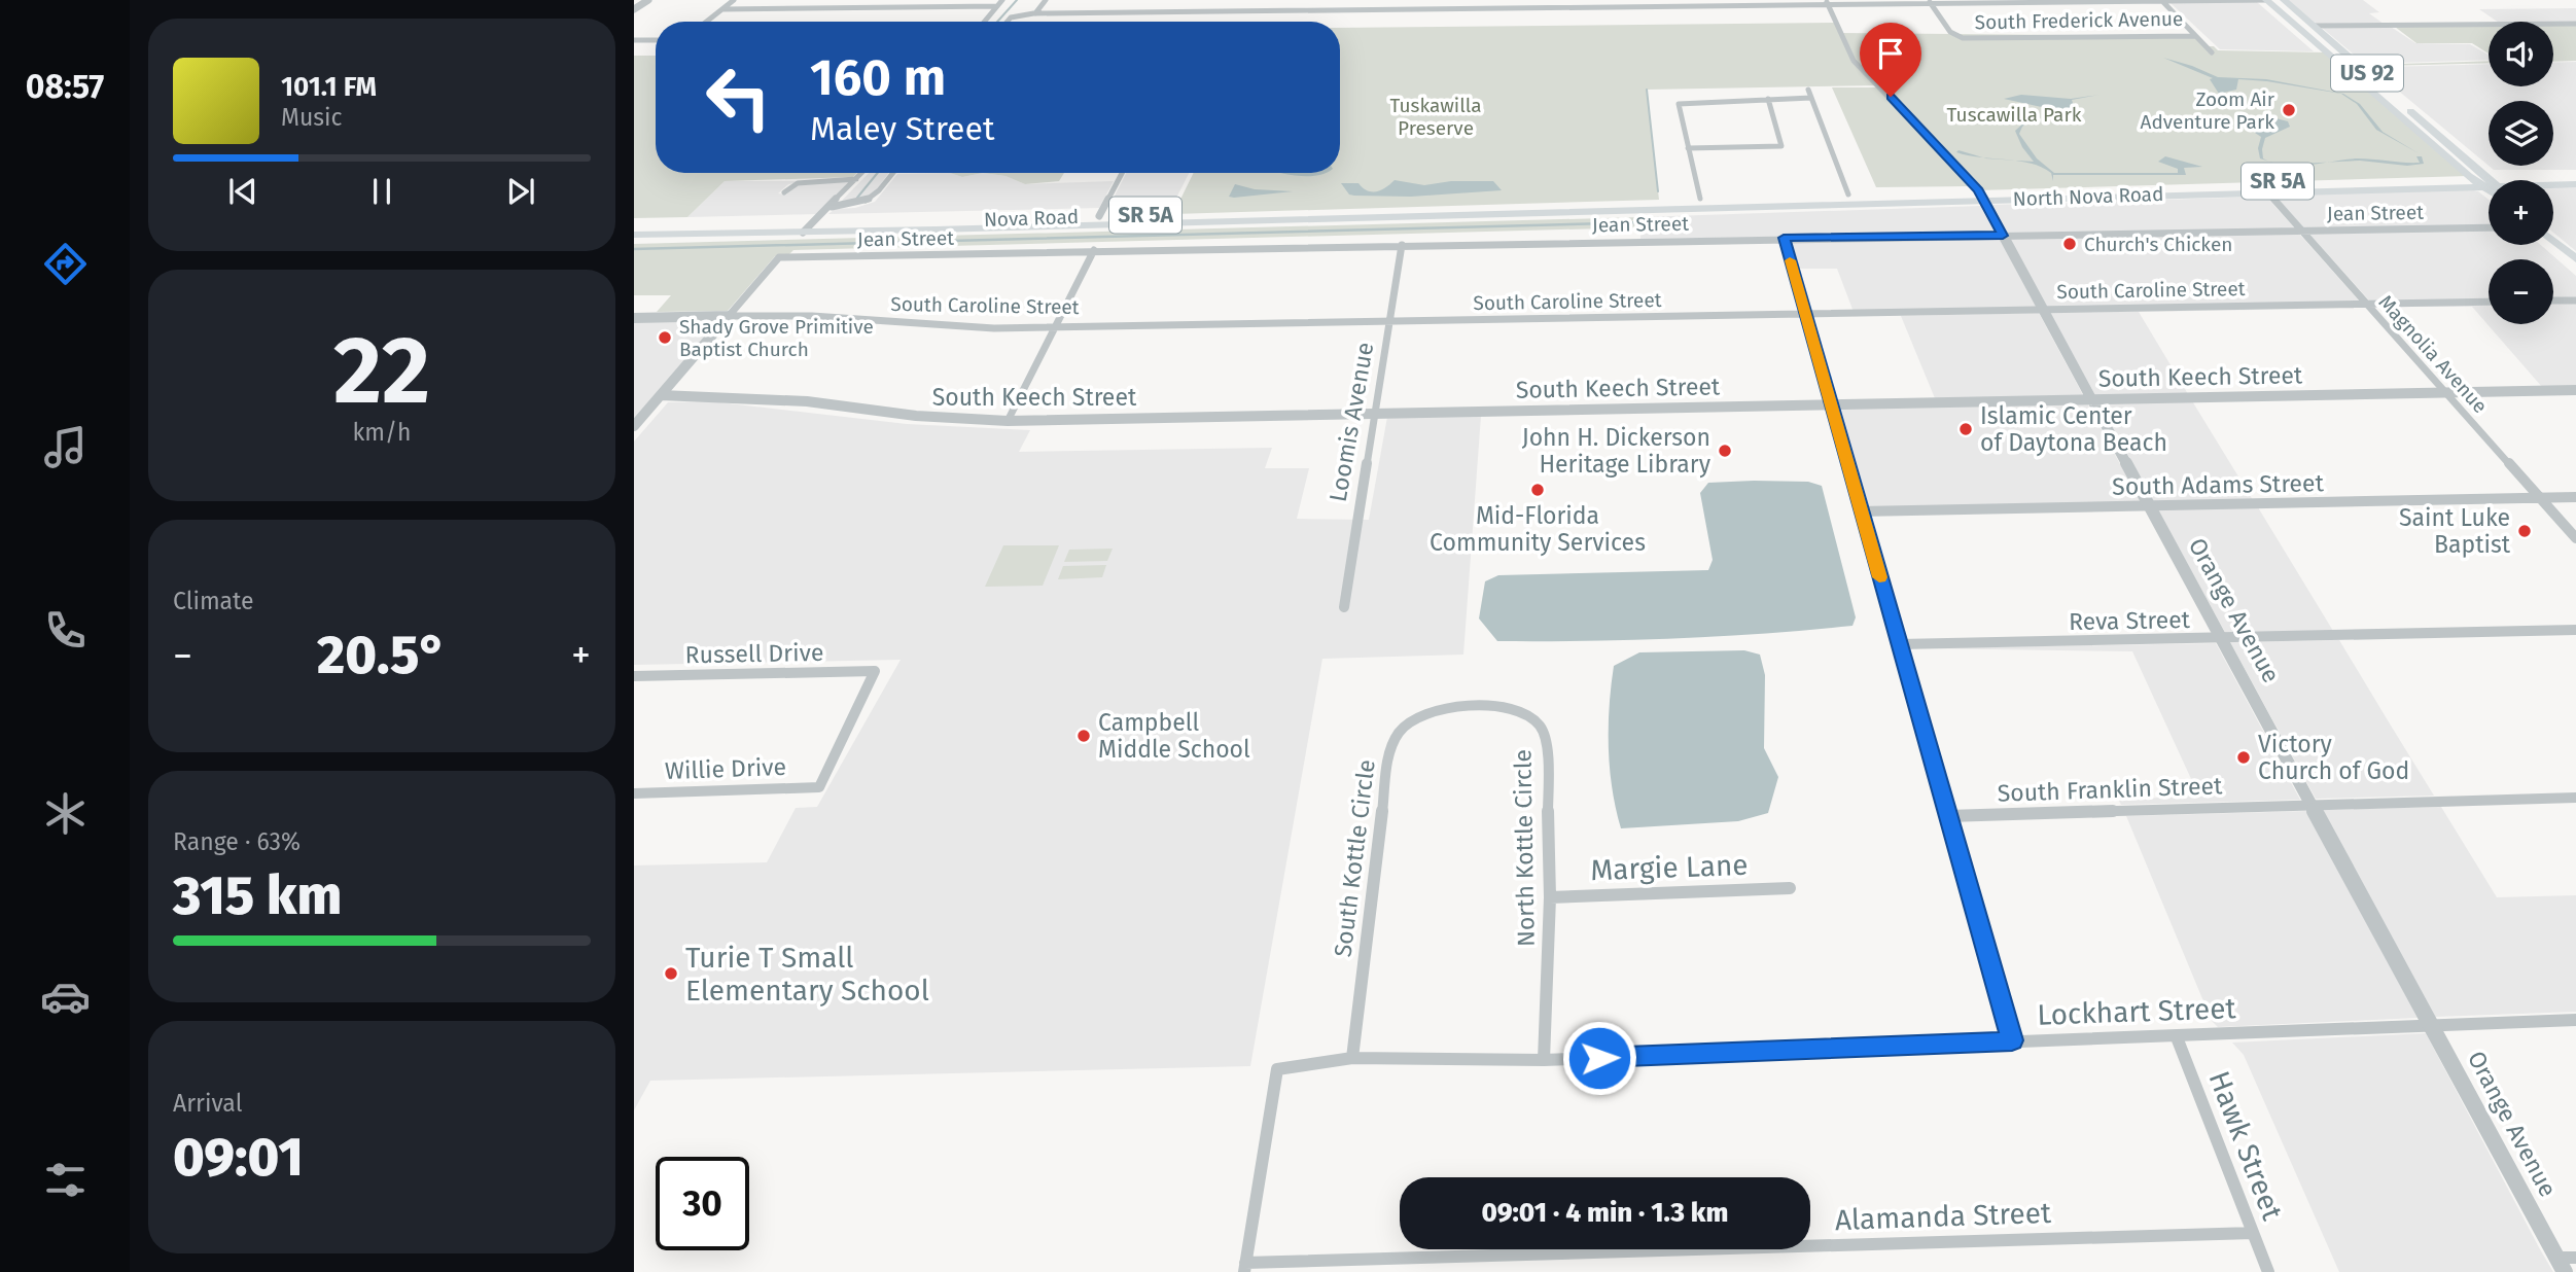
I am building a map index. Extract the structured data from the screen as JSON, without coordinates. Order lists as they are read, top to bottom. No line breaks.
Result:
{"streets":{"main road":["US 92","SR 5A","North Nova Road","Nova Road"],"street":["South Frederick Avenue","Jean Street","South Caroline Street","Magnolia Avenue","South Keech Street","Loomis Avenue","South Adams Street","Orange Avenue","Reva Street","Russell Drive","Willie Drive","South Franklin Street","North Kottle Circle","South Kottle Circle","Margie Lane","Lockhart Street","Hawk Street","Alamanda Street"]},"crossings":[["US 92","North Nova Road"],["North Nova Road","Nova Road"],["North Nova Road","Magnolia Avenue"],["North Nova Road","Orange Avenue"],["Jean Street","South Caroline Street"],["Jean Street","Magnolia Avenue"],["Jean Street","Loomis Avenue"],["Jean Street","Orange Avenue"],["South Caroline Street","Magnolia Avenue"],["South Caroline Street","Loomis Avenue"],["South Caroline Street","Orange Avenue"],["Magnolia Avenue","South Keech Street"],["Magnolia Avenue","South Adams Street"],["South Keech Street","Loomis Avenue"],["South Keech Street","Orange Avenue"],["South Adams Street","Orange Avenue"],["Orange Avenue","Reva Street"],["Orange Avenue","South Franklin Street"],["Orange Avenue","Lockhart Street"],["Russell Drive","Willie Drive"],["North Kottle Circle","South Kottle Circle"],["North Kottle Circle","Margie Lane"],["North Kottle Circle","Lockhart Street"],["South Kottle Circle","Lockhart Street"],["Lockhart Street","Hawk Street"],["Lockhart Street","Alamanda Street"],["Hawk Street","Alamanda Street"]],"parks":["Tuskawilla Preserve","Tuscawilla Park"],"places":["Zoom Air Adventure Park","Church's Chicken","Shady Grove Primitive Baptist Church","Islamic Center of Daytona Beach","John H. Dickerson Heritage Library","Mid-Florida Community Services","Saint Luke Baptist","Campbell Middle School","Victory Church of God","Turie T Small Elementary School"],"page":{"tabs":"08:57","map_buttons":["+","−"],"turn":["160 m","Maley Street"],"song":["101.1 FM","Music"],"tile":[["22","km/h"],"Climate",["Range · 63%","315 km"],["Arrival","09:01"]],"heat":["−","20.5°","+"],"limit":"30","trip":"09:01 · 4 min · 1.3 km"}}
